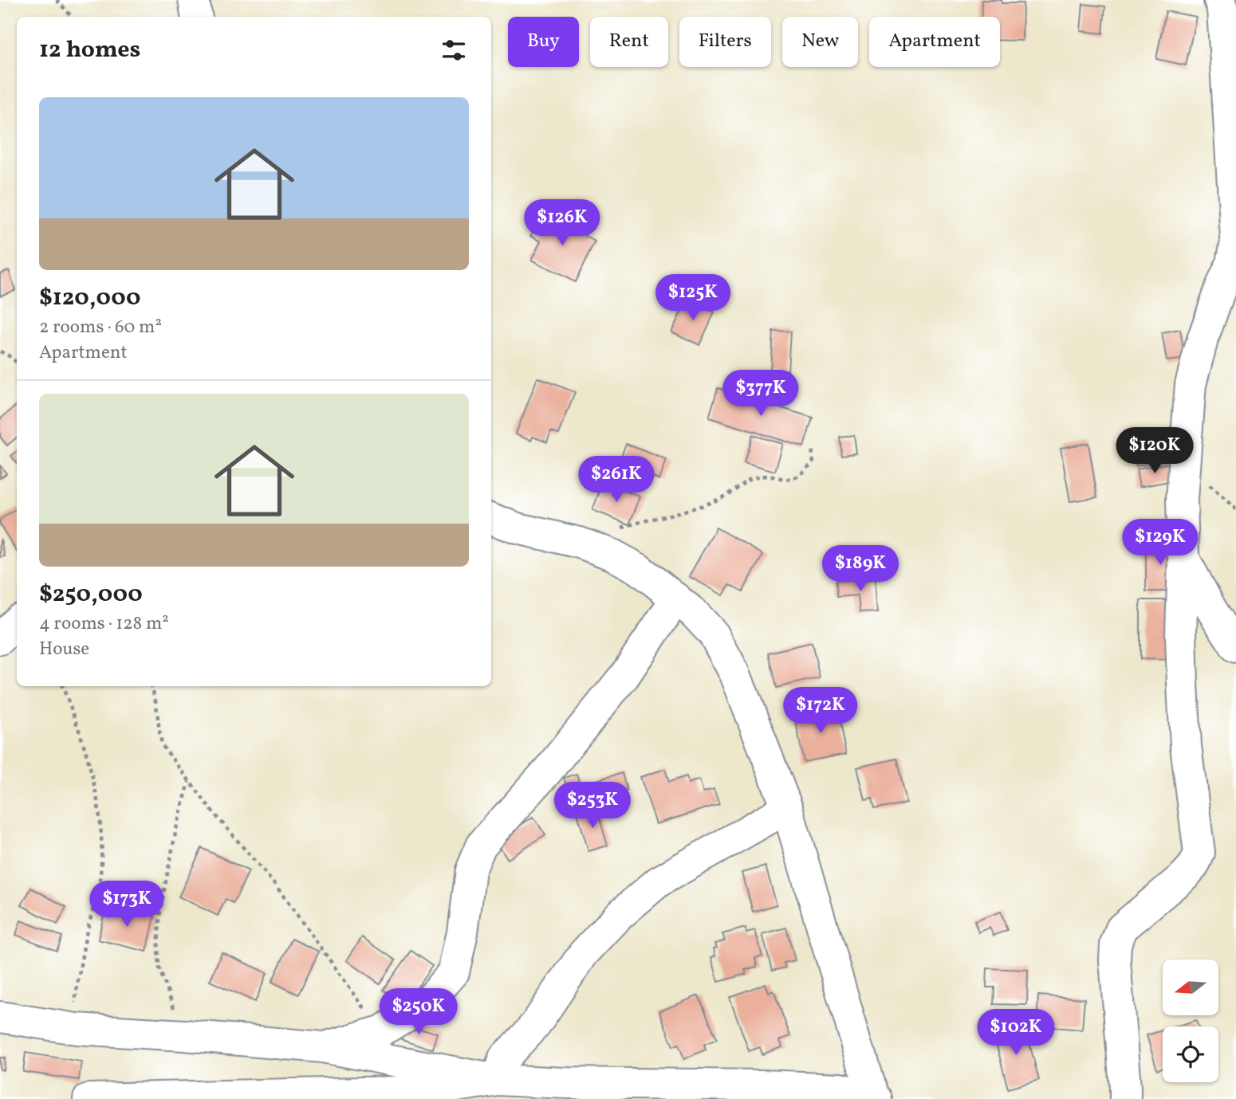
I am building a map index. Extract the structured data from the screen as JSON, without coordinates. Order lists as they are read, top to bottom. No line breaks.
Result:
{"north":"left","page":{"chip":["Buy","Rent","Filters","New","Apartment"],"heading":"12 homes","list":[{"name":"$120,000","note":"2 rooms · 60 m² · Apartment"},{"name":"$250,000","note":"4 rooms · 128 m² · House"}],"price":["$126K","$125K","$377K","$120K","$261K","$129K","$189K","$172K","$253K","$173K","$250K","$102K"]}}
